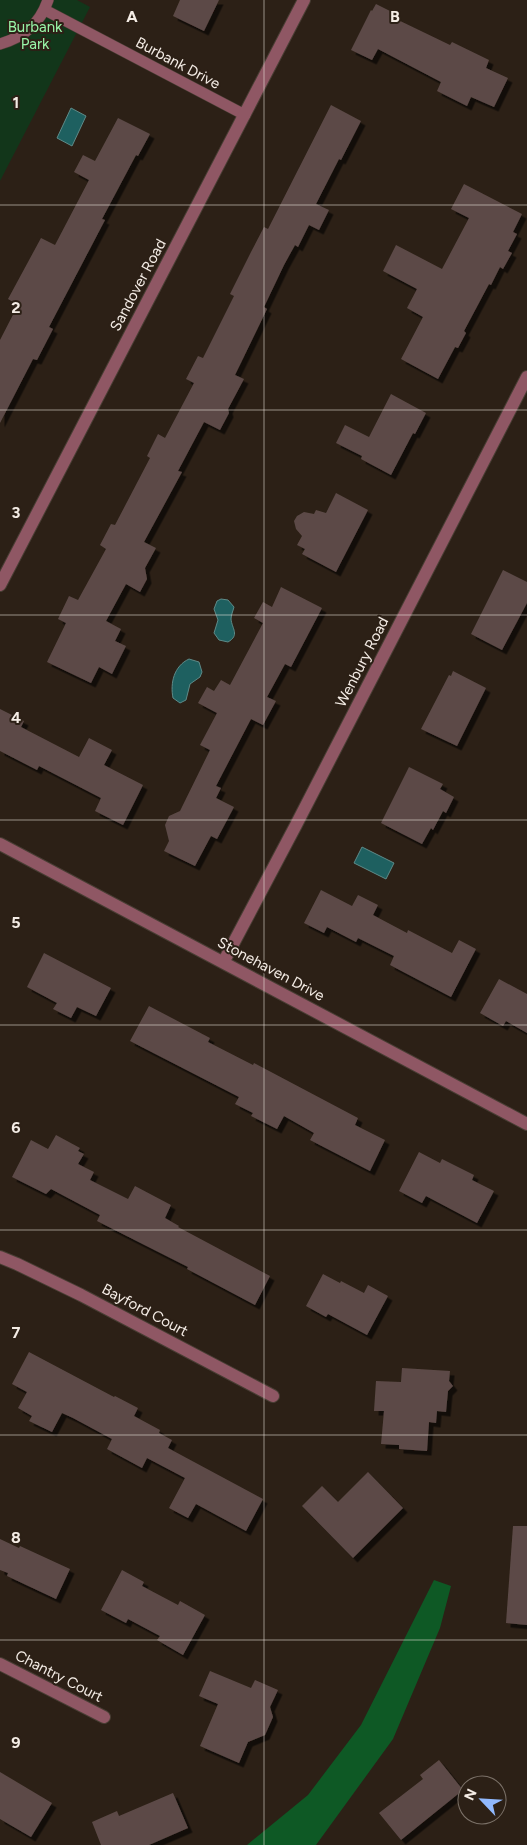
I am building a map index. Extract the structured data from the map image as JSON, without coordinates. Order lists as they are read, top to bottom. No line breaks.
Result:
{"streets":{"street":["Sandover Road","Wenbury Road","Stonehaven Drive","Bayford Court","Chantry Court"],"lane":["Burbank Drive"]},"crossings":[["Burbank Drive","Sandover Road"],["Wenbury Road","Stonehaven Drive"]],"parks":["Burbank Park"],"north":"top left","grid":{"columns":["A","B"],"rows":["1","2","3","4","5","6","7","8","9"]}}
